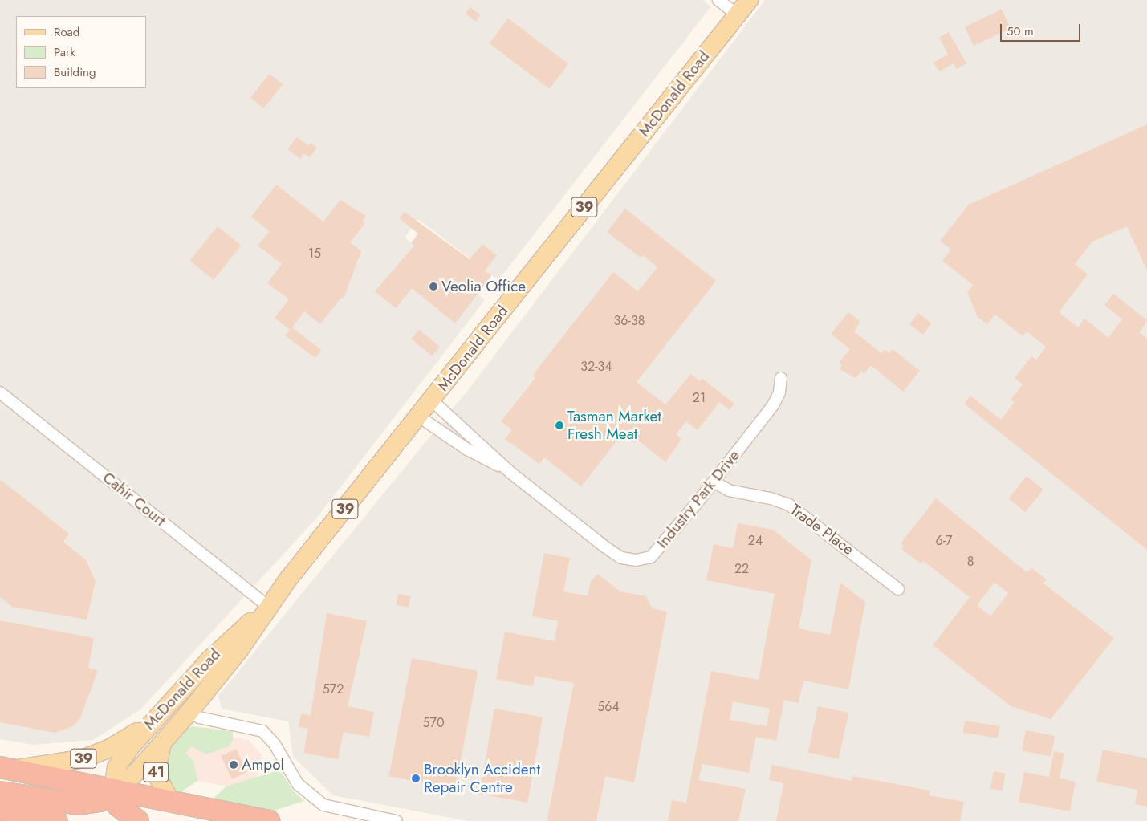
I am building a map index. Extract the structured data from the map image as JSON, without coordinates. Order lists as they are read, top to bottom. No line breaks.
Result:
{"streets":{"highway":["41"],"main road":["McDonald Road","39"],"street":["Cahir Court","Industry Park Drive","Trade Place"]},"crossings":[["McDonald Road","39"],["McDonald Road","Cahir Court"],["McDonald Road","Industry Park Drive"],["McDonald Road","41"],["Industry Park Drive","Trade Place"]],"places":["Veolia Office","Tasman Market Fresh Meat","Ampol","Brooklyn Accident Repair Centre"],"house_numbers":["15","36-38","32-34","21","24","6-7","8","22","572","564","570"],"legend":["Road","Park","Building"],"scale_bar":"50 m"}
